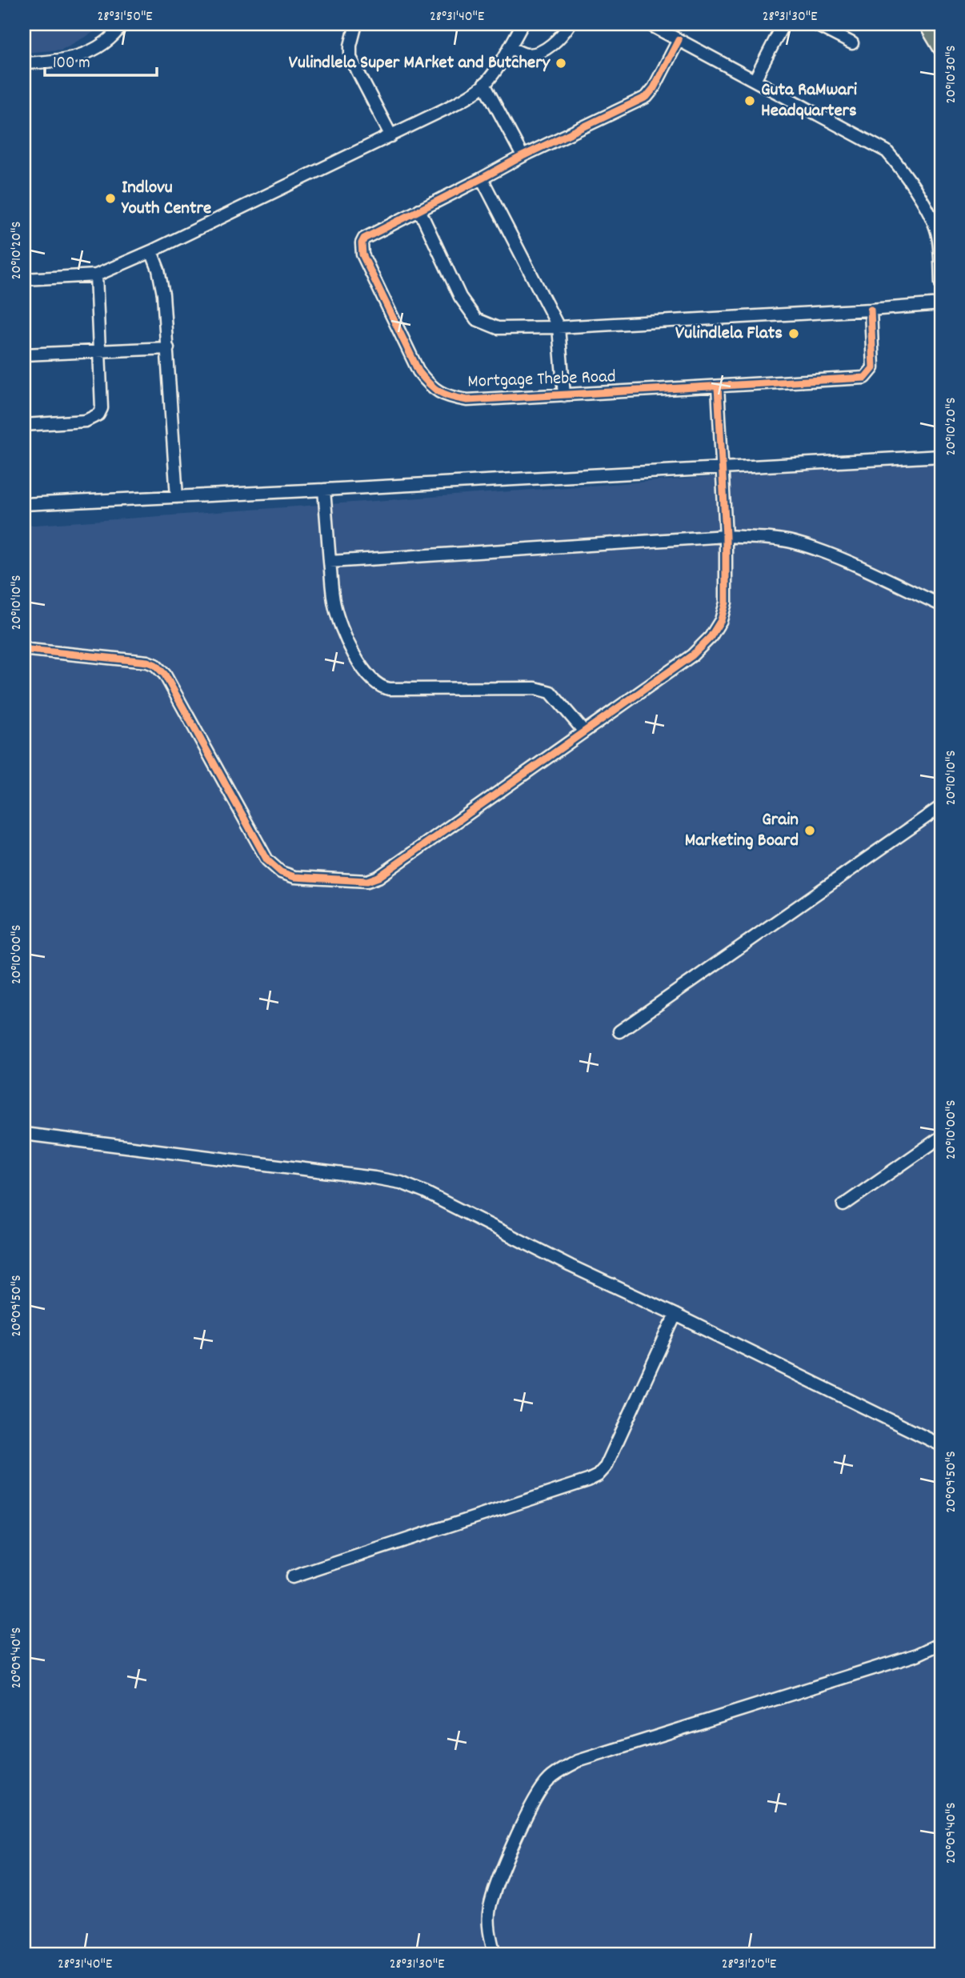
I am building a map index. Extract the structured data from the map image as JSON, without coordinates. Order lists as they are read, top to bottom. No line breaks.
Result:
{"streets":{"street":["Mortgage Thebe Road"]},"places":["Vulindlela Super MArket and Butchery","Guta RaMwari Headquarters","Indlovu Youth Centre","Vulindlela Flats","Grain Marketing Board"],"scale_bar":"100 m","coordinates":["28°31'50\"E","28°31'40\"E","28°31'30\"E","20°10'30\"S","20°10'20\"S","20°10'10\"S","20°10'00\"S","20°09'50\"S","20°09'40\"S","28°31'20\"E"]}
